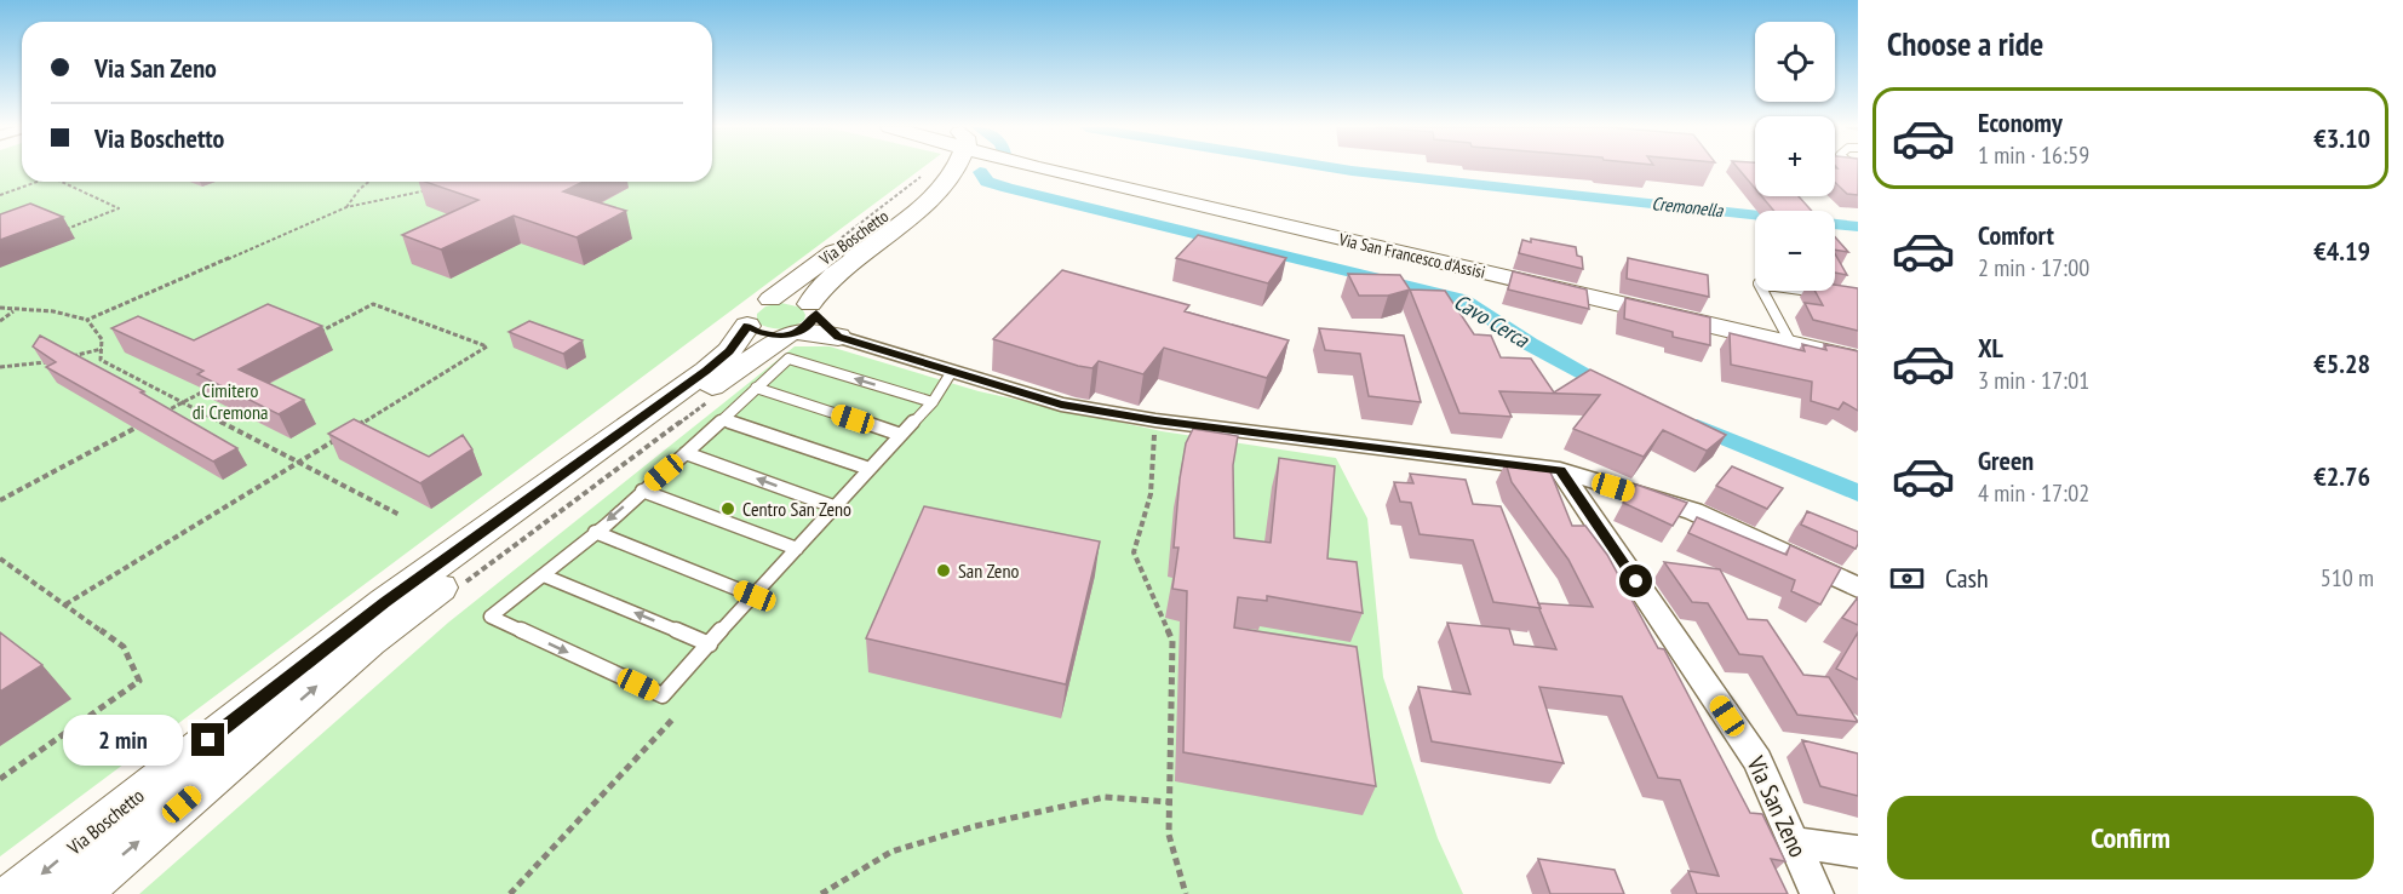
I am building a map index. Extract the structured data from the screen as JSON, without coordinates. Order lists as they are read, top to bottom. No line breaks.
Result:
{"streets":{"street":["Via Boschetto","Via San Francesco d'Assisi","Via San Zeno"]},"water":["Cremonella","Cavo Cerca"],"parks":["Cimitero di Cremona"],"places":["Centro San Zeno","San Zeno"],"page":{"heading":"Choose a ride","map_buttons":["+","−"],"banner":["Via San Zeno","Via Boschetto"],"list":[{"name":"Economy","note":"1 min · 16:59","value":"€3.10"},{"name":"Comfort","note":"2 min · 17:00","value":"€4.19"},{"name":"XL","note":"3 min · 17:01","value":"€5.28"},{"name":"Green","note":"4 min · 17:02","value":"€2.76"}],"pay":["Cash","510 m"],"bubble":"2 min","buttons":"Confirm"}}
